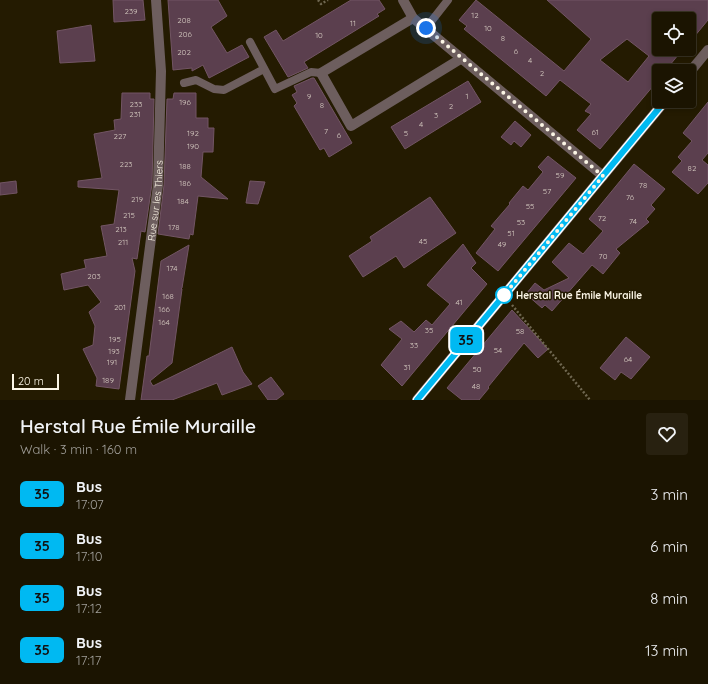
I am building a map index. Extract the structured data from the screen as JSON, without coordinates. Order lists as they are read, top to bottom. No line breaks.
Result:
{"streets":{"street":["Rue sur les Thiers"]},"places":["Herstal Rue Émile Muraille"],"lines":["bus line 35"],"house_numbers":["239","12","208","11","10","206","10","8","6","202","4","2","9","1","196","233","8","2","231","3","4","7","61","192","5","6","227","190","223","188","82","59","186","78","57","76","219","184","55","215","72","74","53","178","213","51","45","211","49","70","174","203","168","41","201","166","164","35","58","195","33","54","193","64","191","31","50","189","48"],"scale_bar":"20 m","page":{"on_map":"35","scale":"20 m","heading":["Herstal Rue Émile Muraille","Walk · 3 min · 160 m"],"list":[{"mark":"35","name":"Bus","note":"17:07","value":"3 min"},{"mark":"35","name":"Bus","note":"17:10","value":"6 min"},{"mark":"35","name":"Bus","note":"17:12","value":"8 min"},{"mark":"35","name":"Bus","note":"17:17","value":"13 min"}]}}
